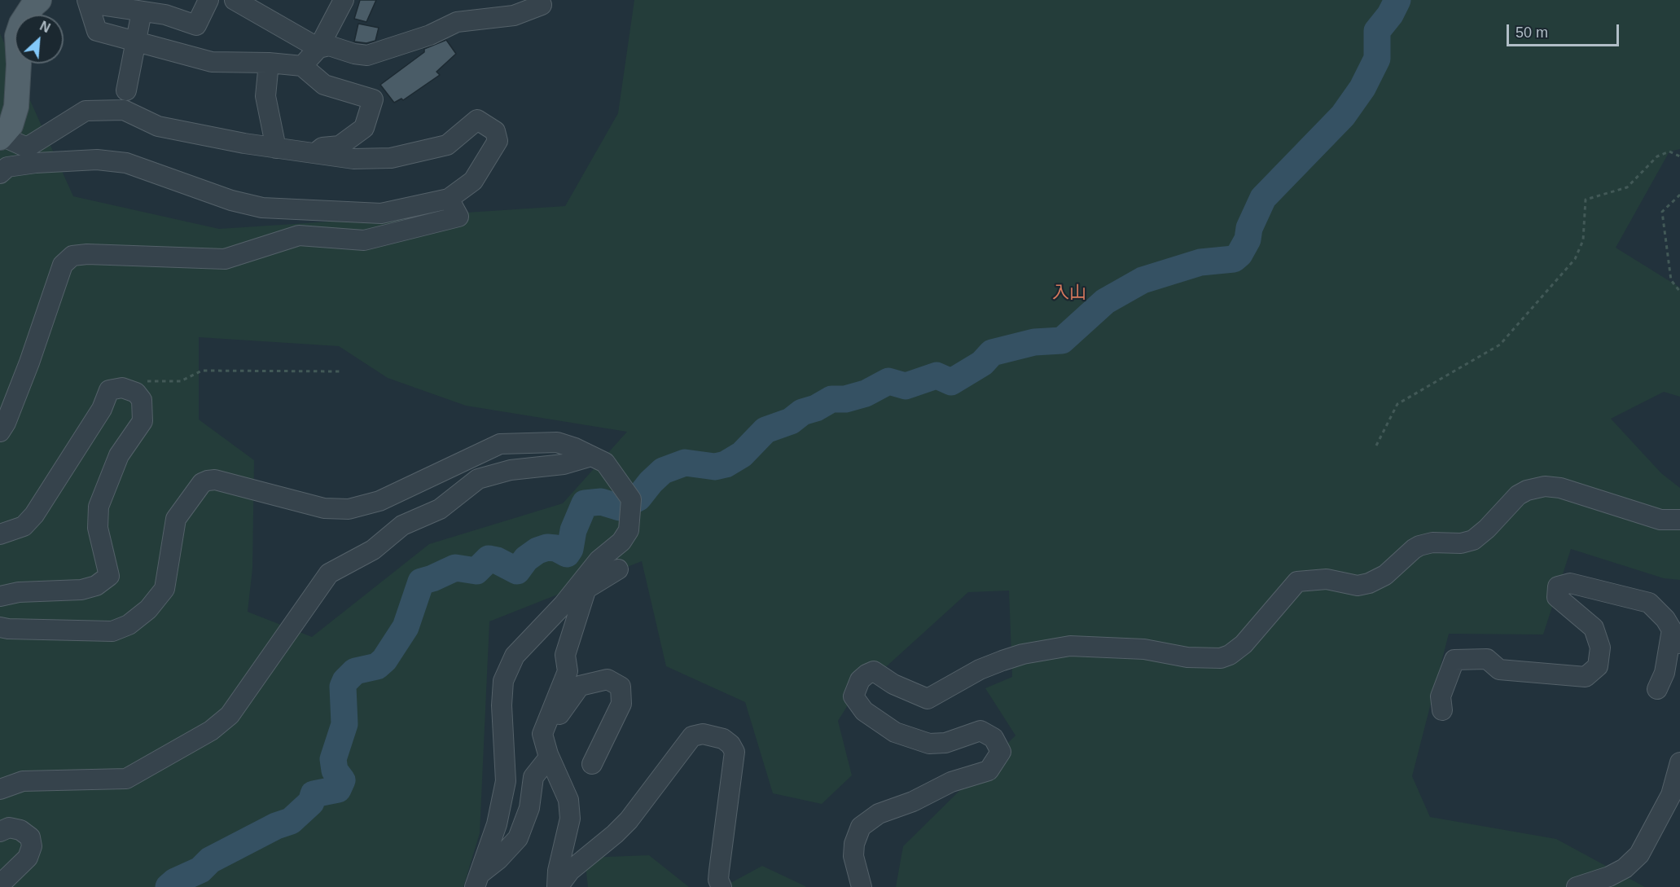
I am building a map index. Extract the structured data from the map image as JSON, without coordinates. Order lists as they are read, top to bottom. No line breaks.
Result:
{"districts":["入山"],"scale_bar":"50 m","north":"top right"}
